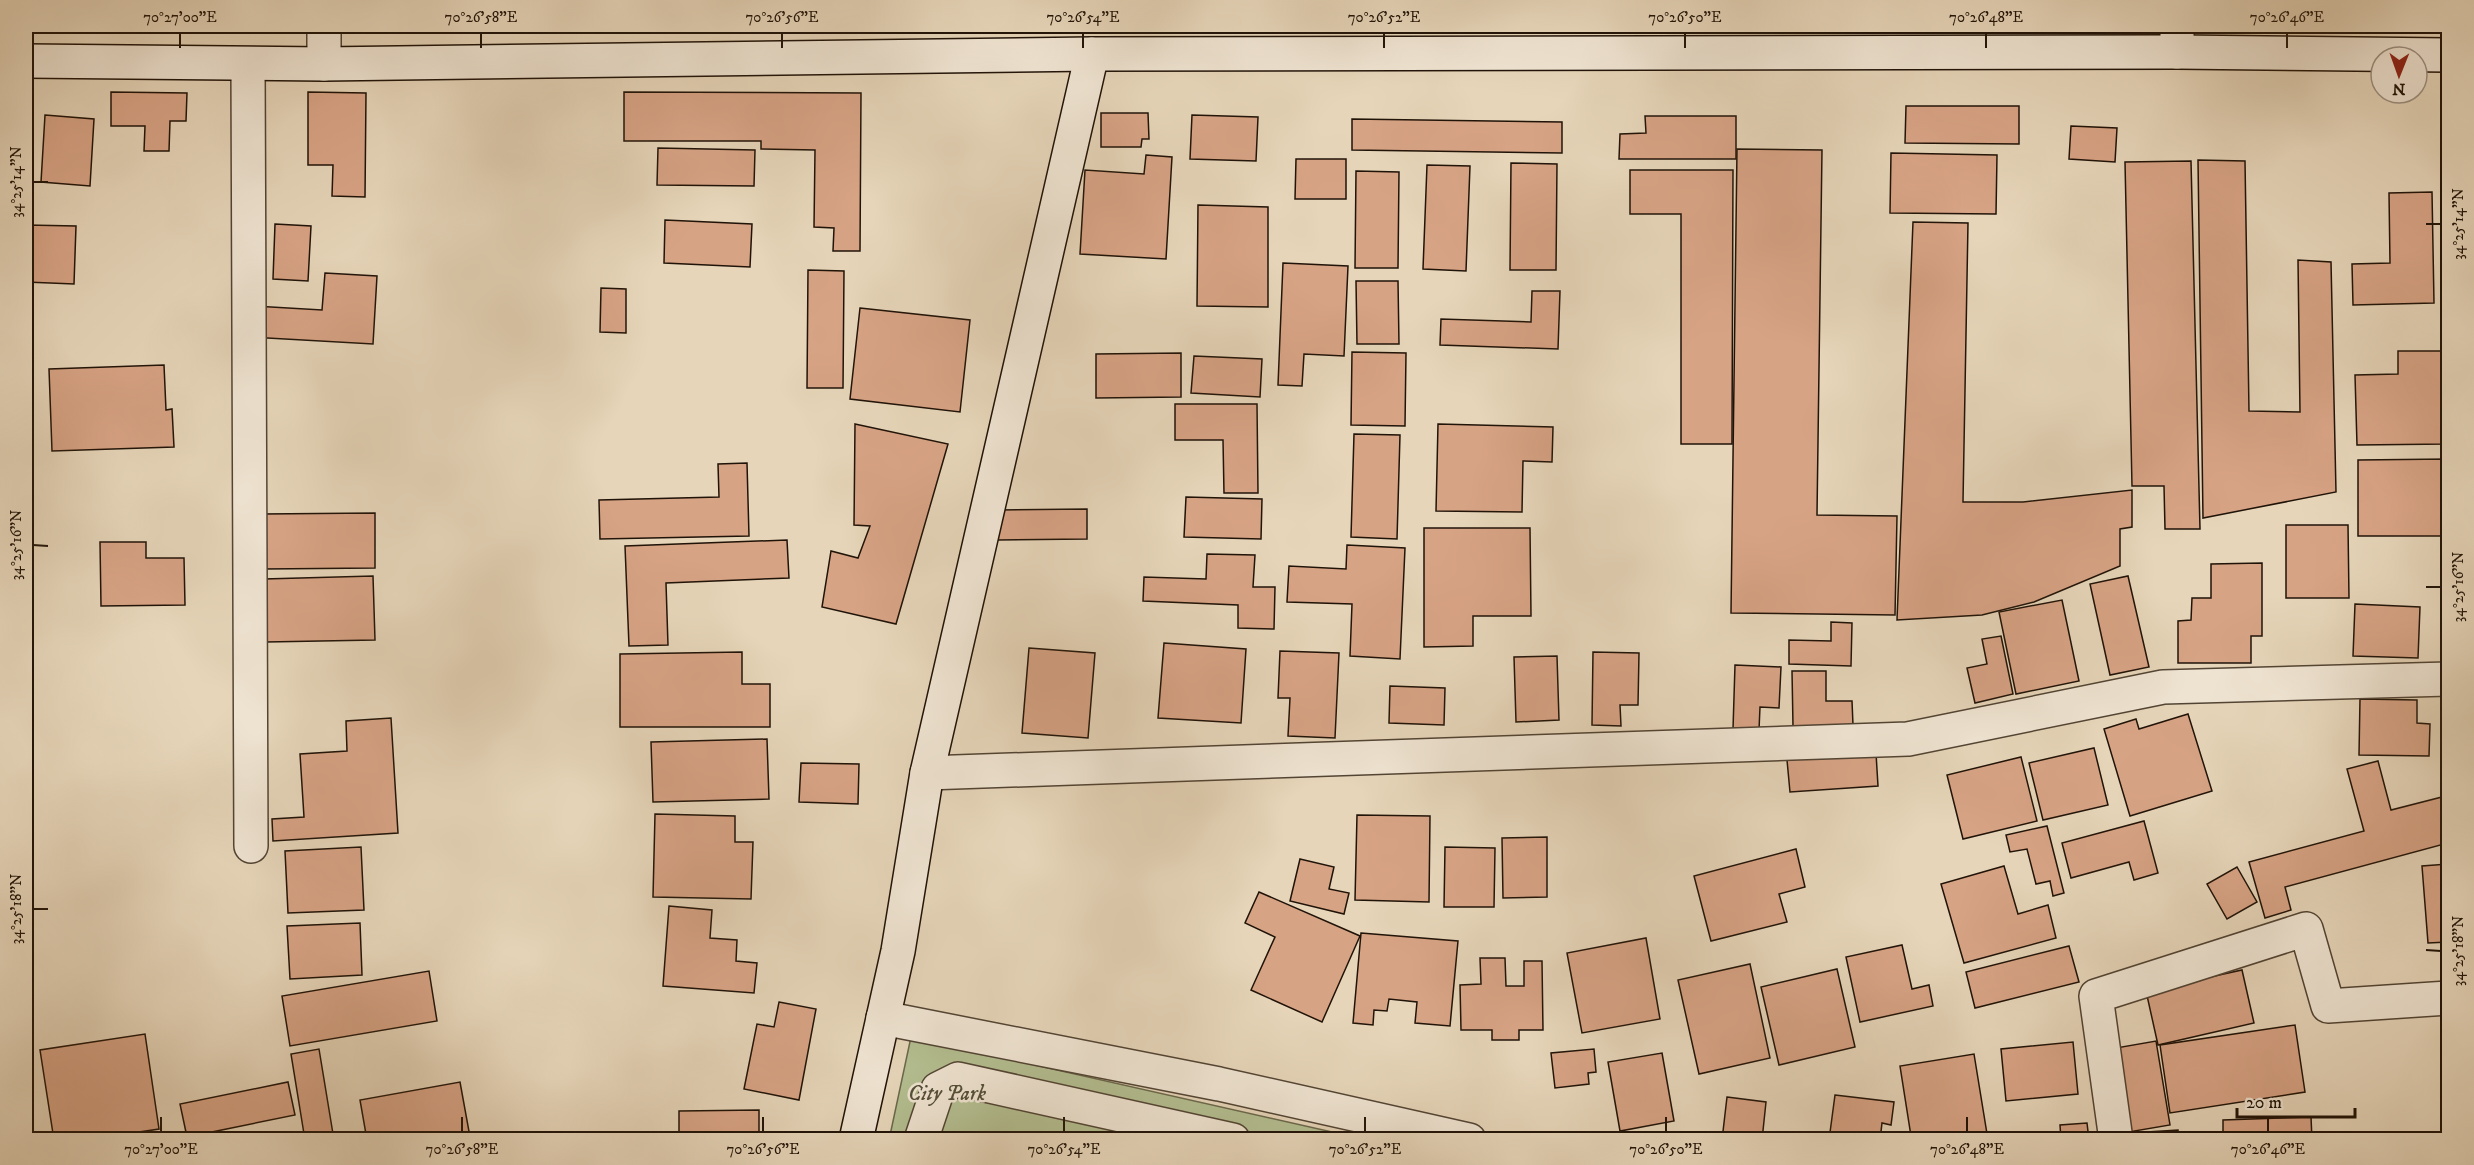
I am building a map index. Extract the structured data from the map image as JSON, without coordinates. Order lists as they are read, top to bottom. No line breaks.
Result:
{"parks":["City Park"],"scale_bar":"20 m","north":"bottom","coordinates":["70°27'00\"E","70°26'58\"E","70°26'56\"E","70°26'54\"E","70°26'52\"E","70°26'50\"E","70°26'48\"E","70°26'46\"E","34°25'14\"N","34°25'16\"N","34°25'18\"N"]}
